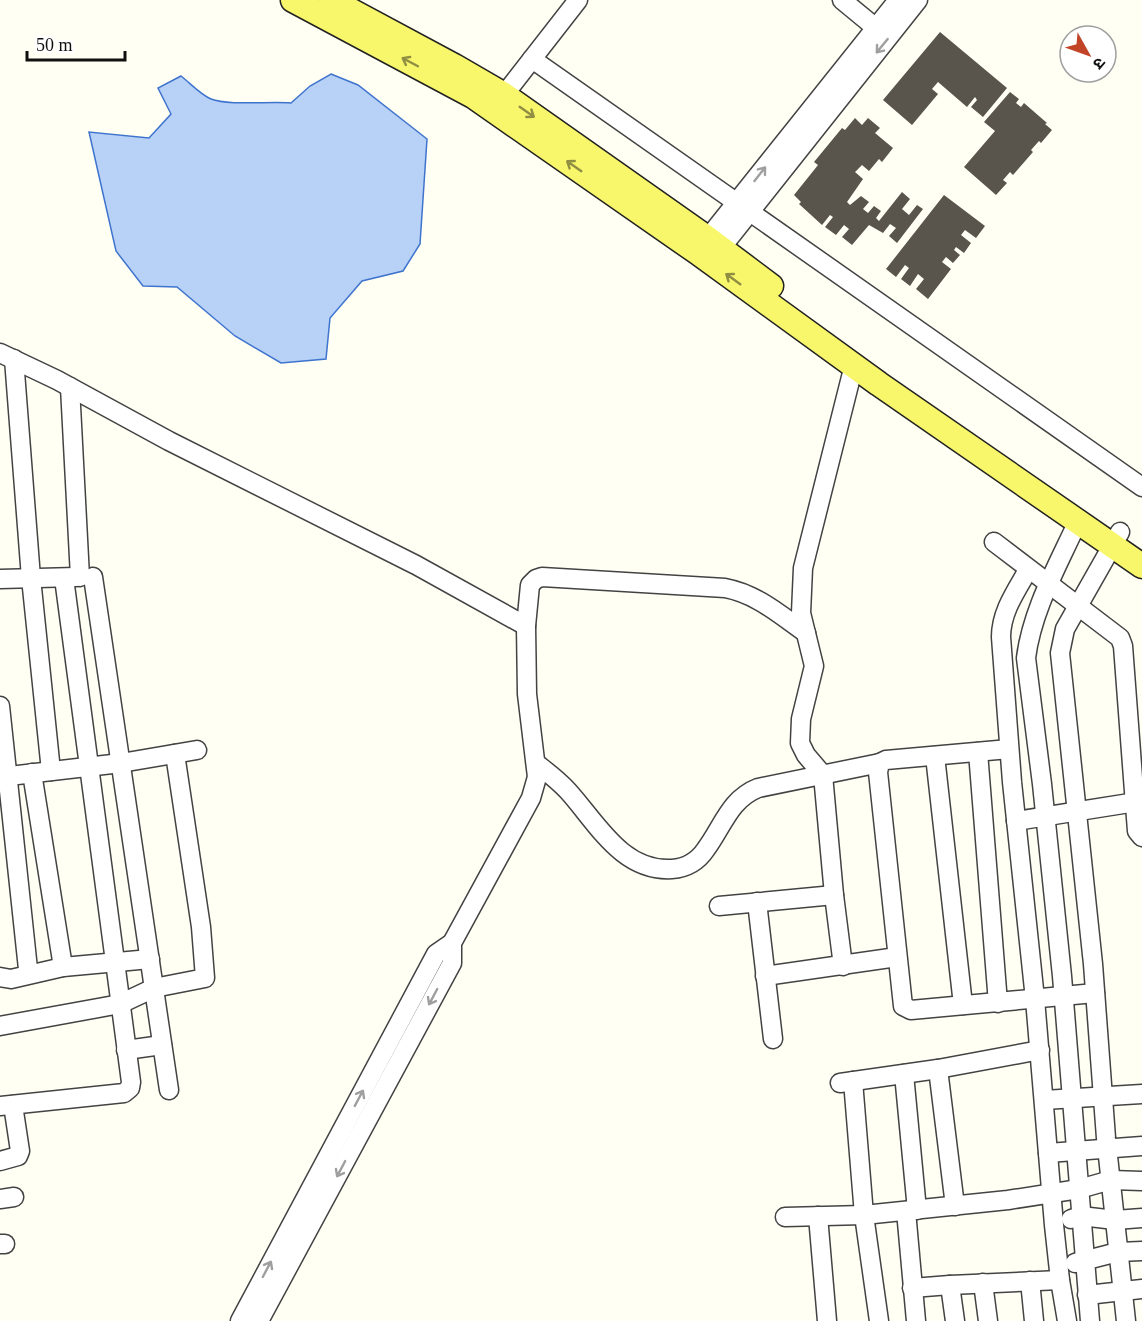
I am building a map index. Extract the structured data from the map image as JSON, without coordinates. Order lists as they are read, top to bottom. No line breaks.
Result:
{"scale_bar":"50 m","north":"bottom right"}
